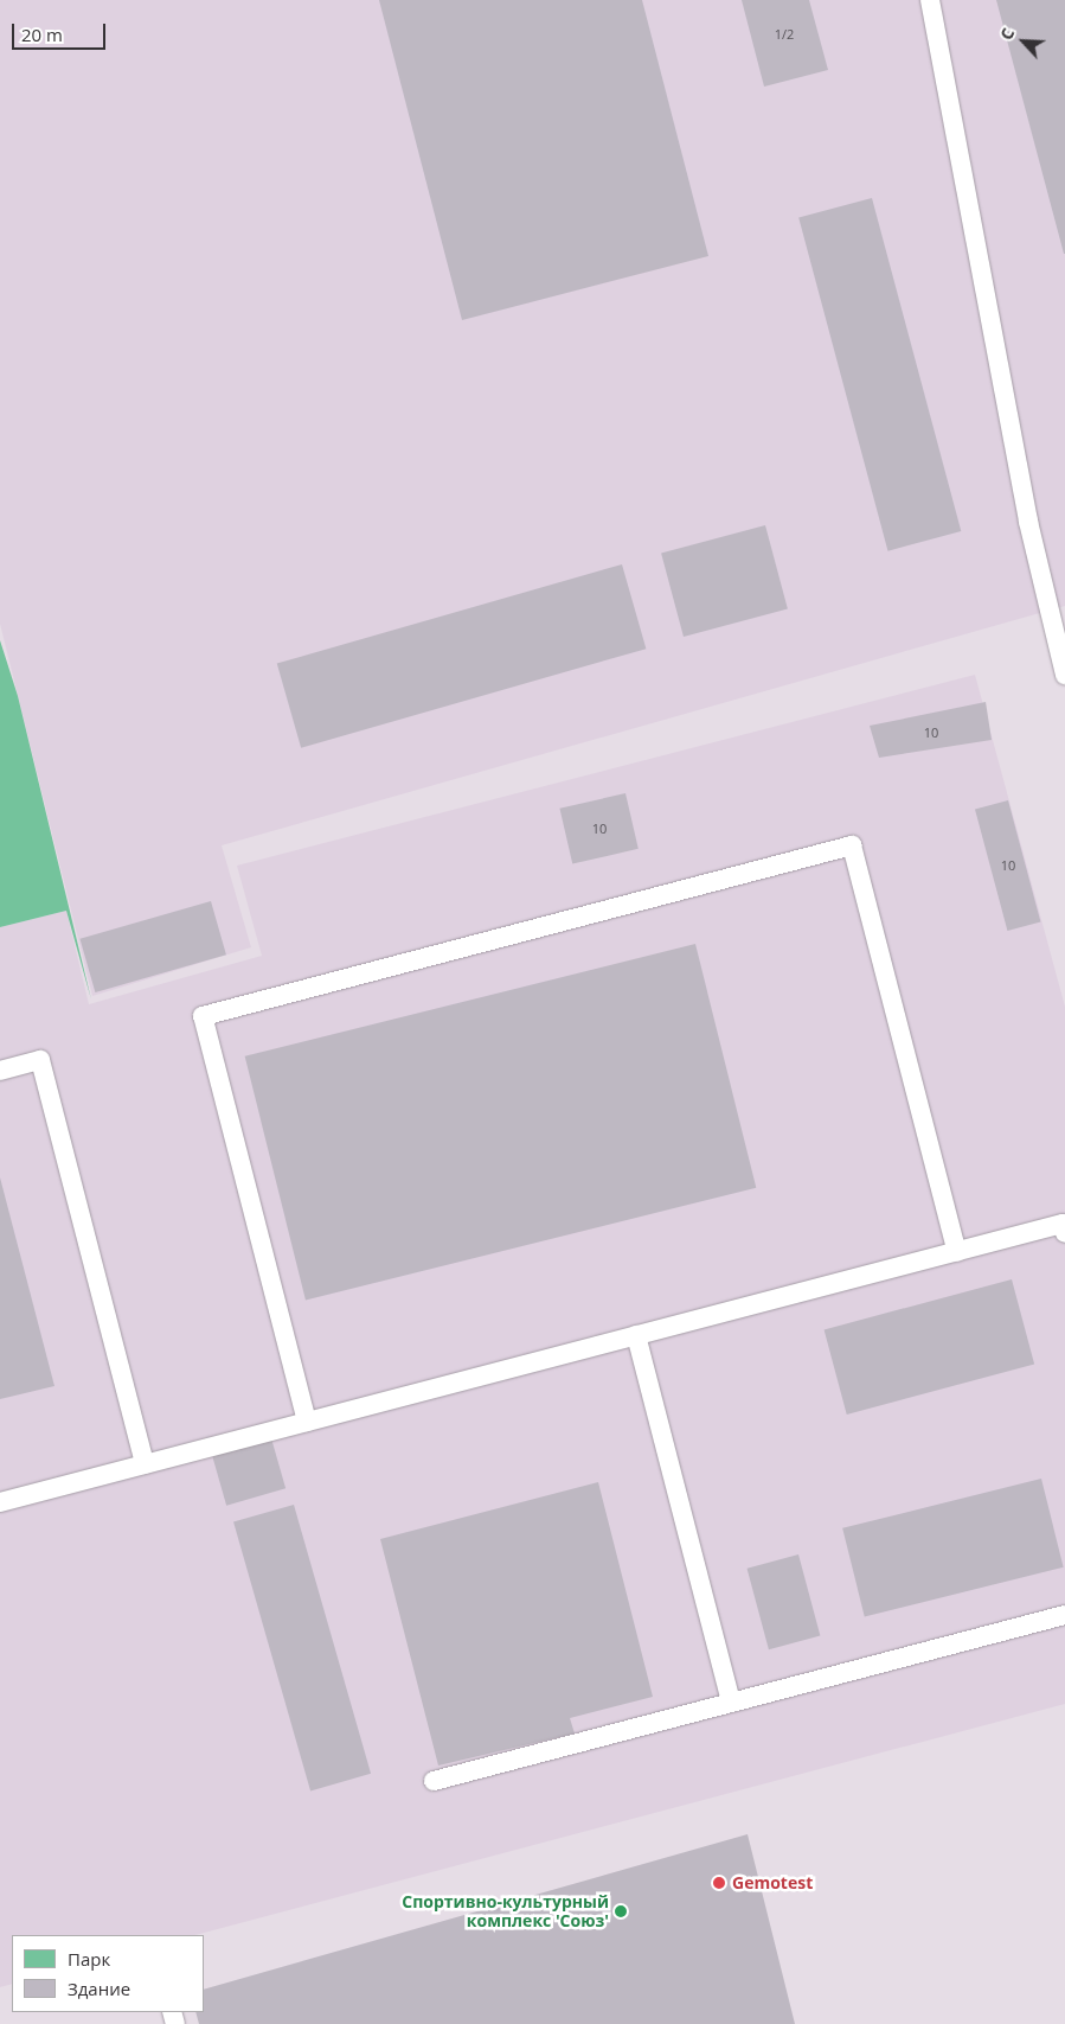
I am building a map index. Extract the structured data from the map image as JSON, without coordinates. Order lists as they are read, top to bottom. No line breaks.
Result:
{"places":["Gemotest","Спортивно-культурный комплекс 'Союз'"],"house_numbers":["1/2","10","10","10"],"legend":["Парк","Здание"],"scale_bar":"20 m","north":"top left"}
